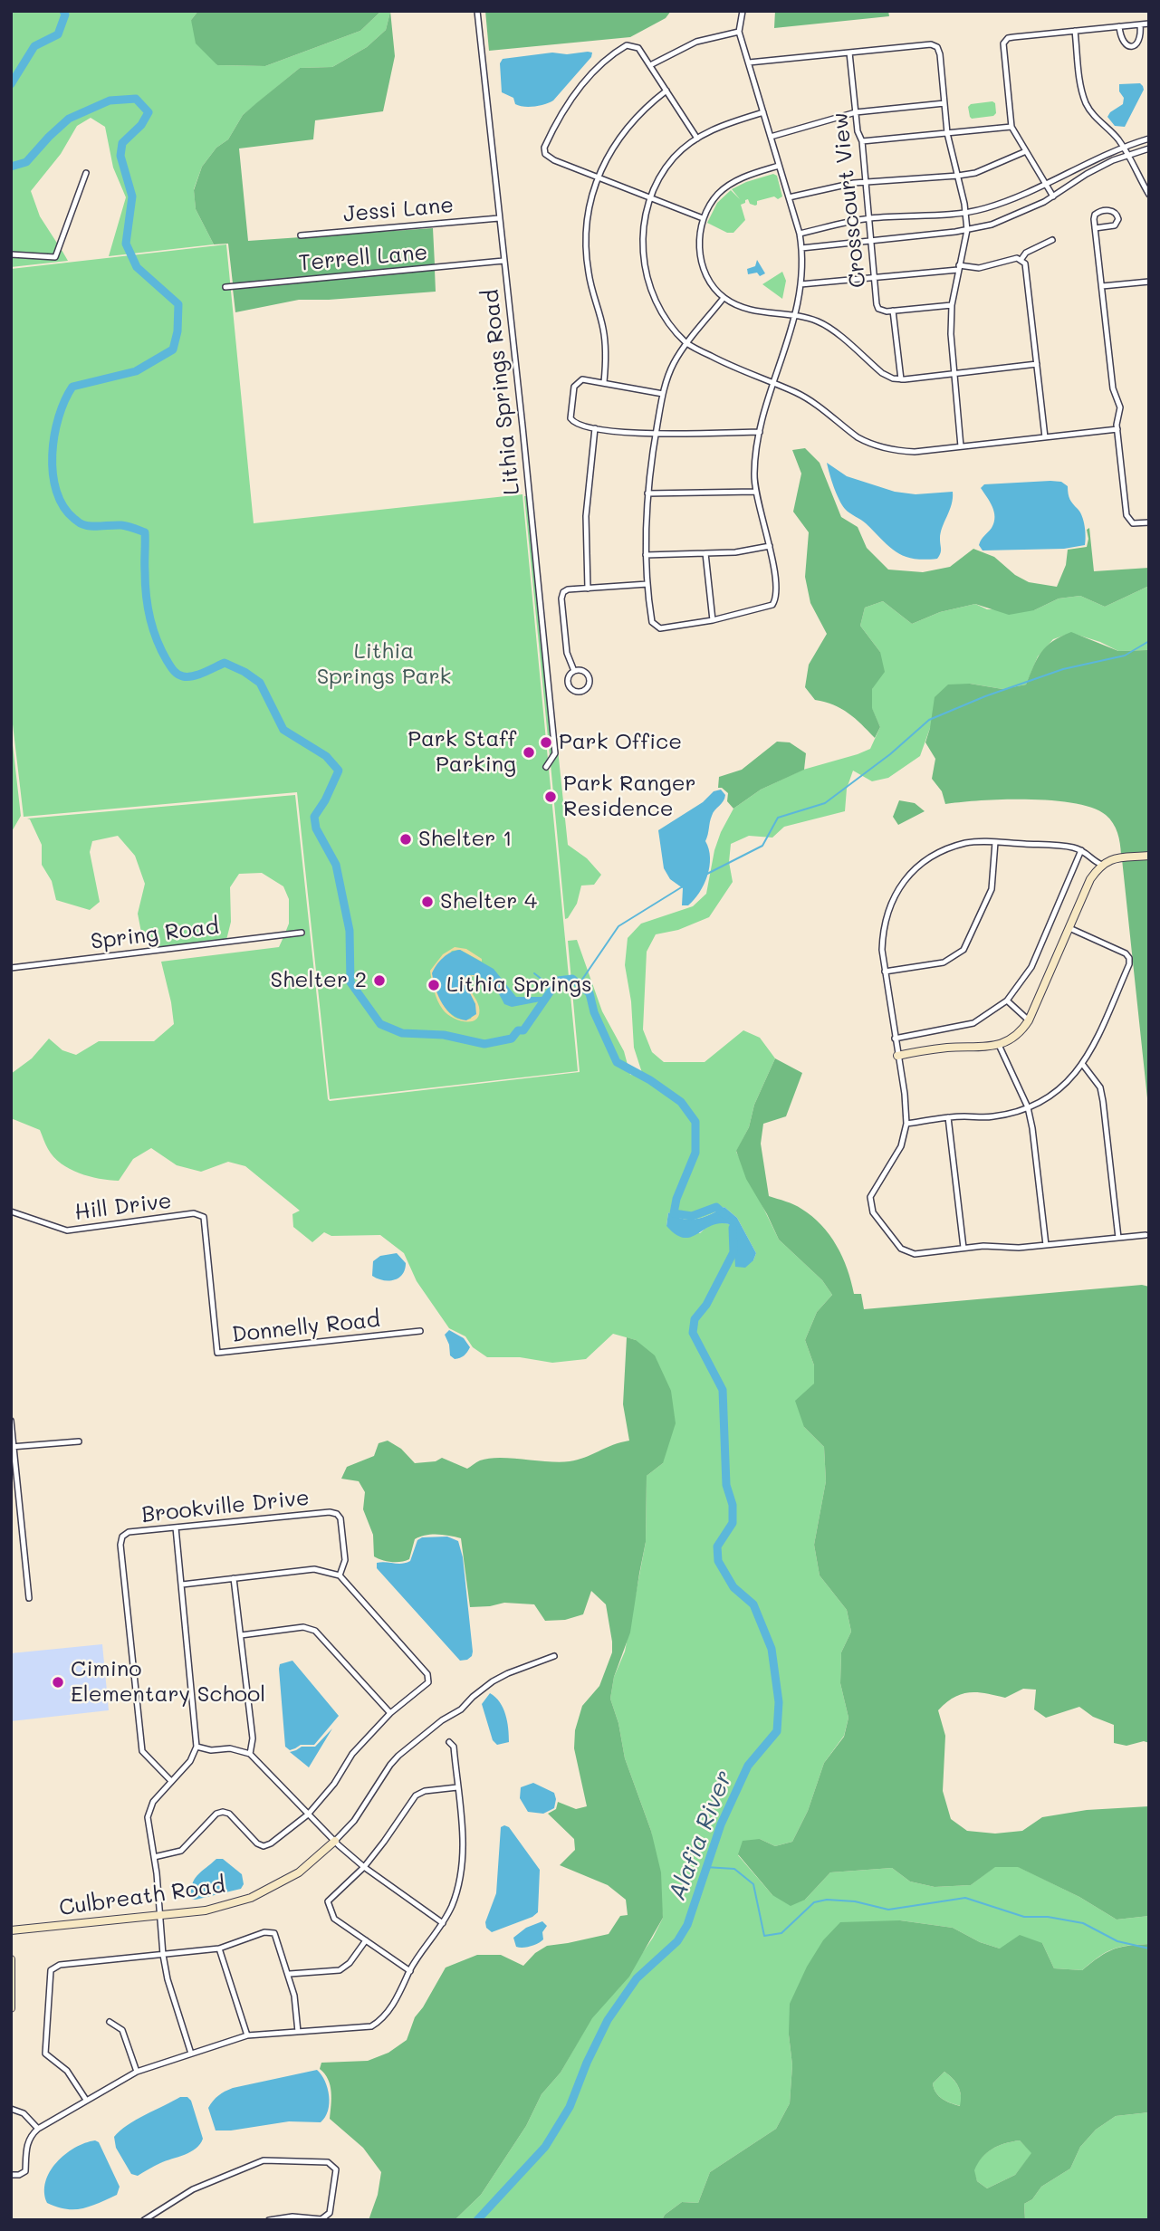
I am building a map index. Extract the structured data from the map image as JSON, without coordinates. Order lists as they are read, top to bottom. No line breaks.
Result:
{"streets":{"street":["Crosscourt View","Jessi Lane","Terrell Lane","Lithia Springs Road","Spring Road","Hill Drive","Donnelly Road","Brookville Drive","Culbreath Road"]},"crossings":[["Jessi Lane","Lithia Springs Road"],["Terrell Lane","Lithia Springs Road"],["Hill Drive","Donnelly Road"]],"water":["Alafia River"],"parks":["Lithia Springs Park"],"places":["Park Office","Park Staff Parking","Park Ranger Residence","Shelter 1","Shelter 4","Shelter 2","Lithia Springs","Cimino Elementary School"]}
